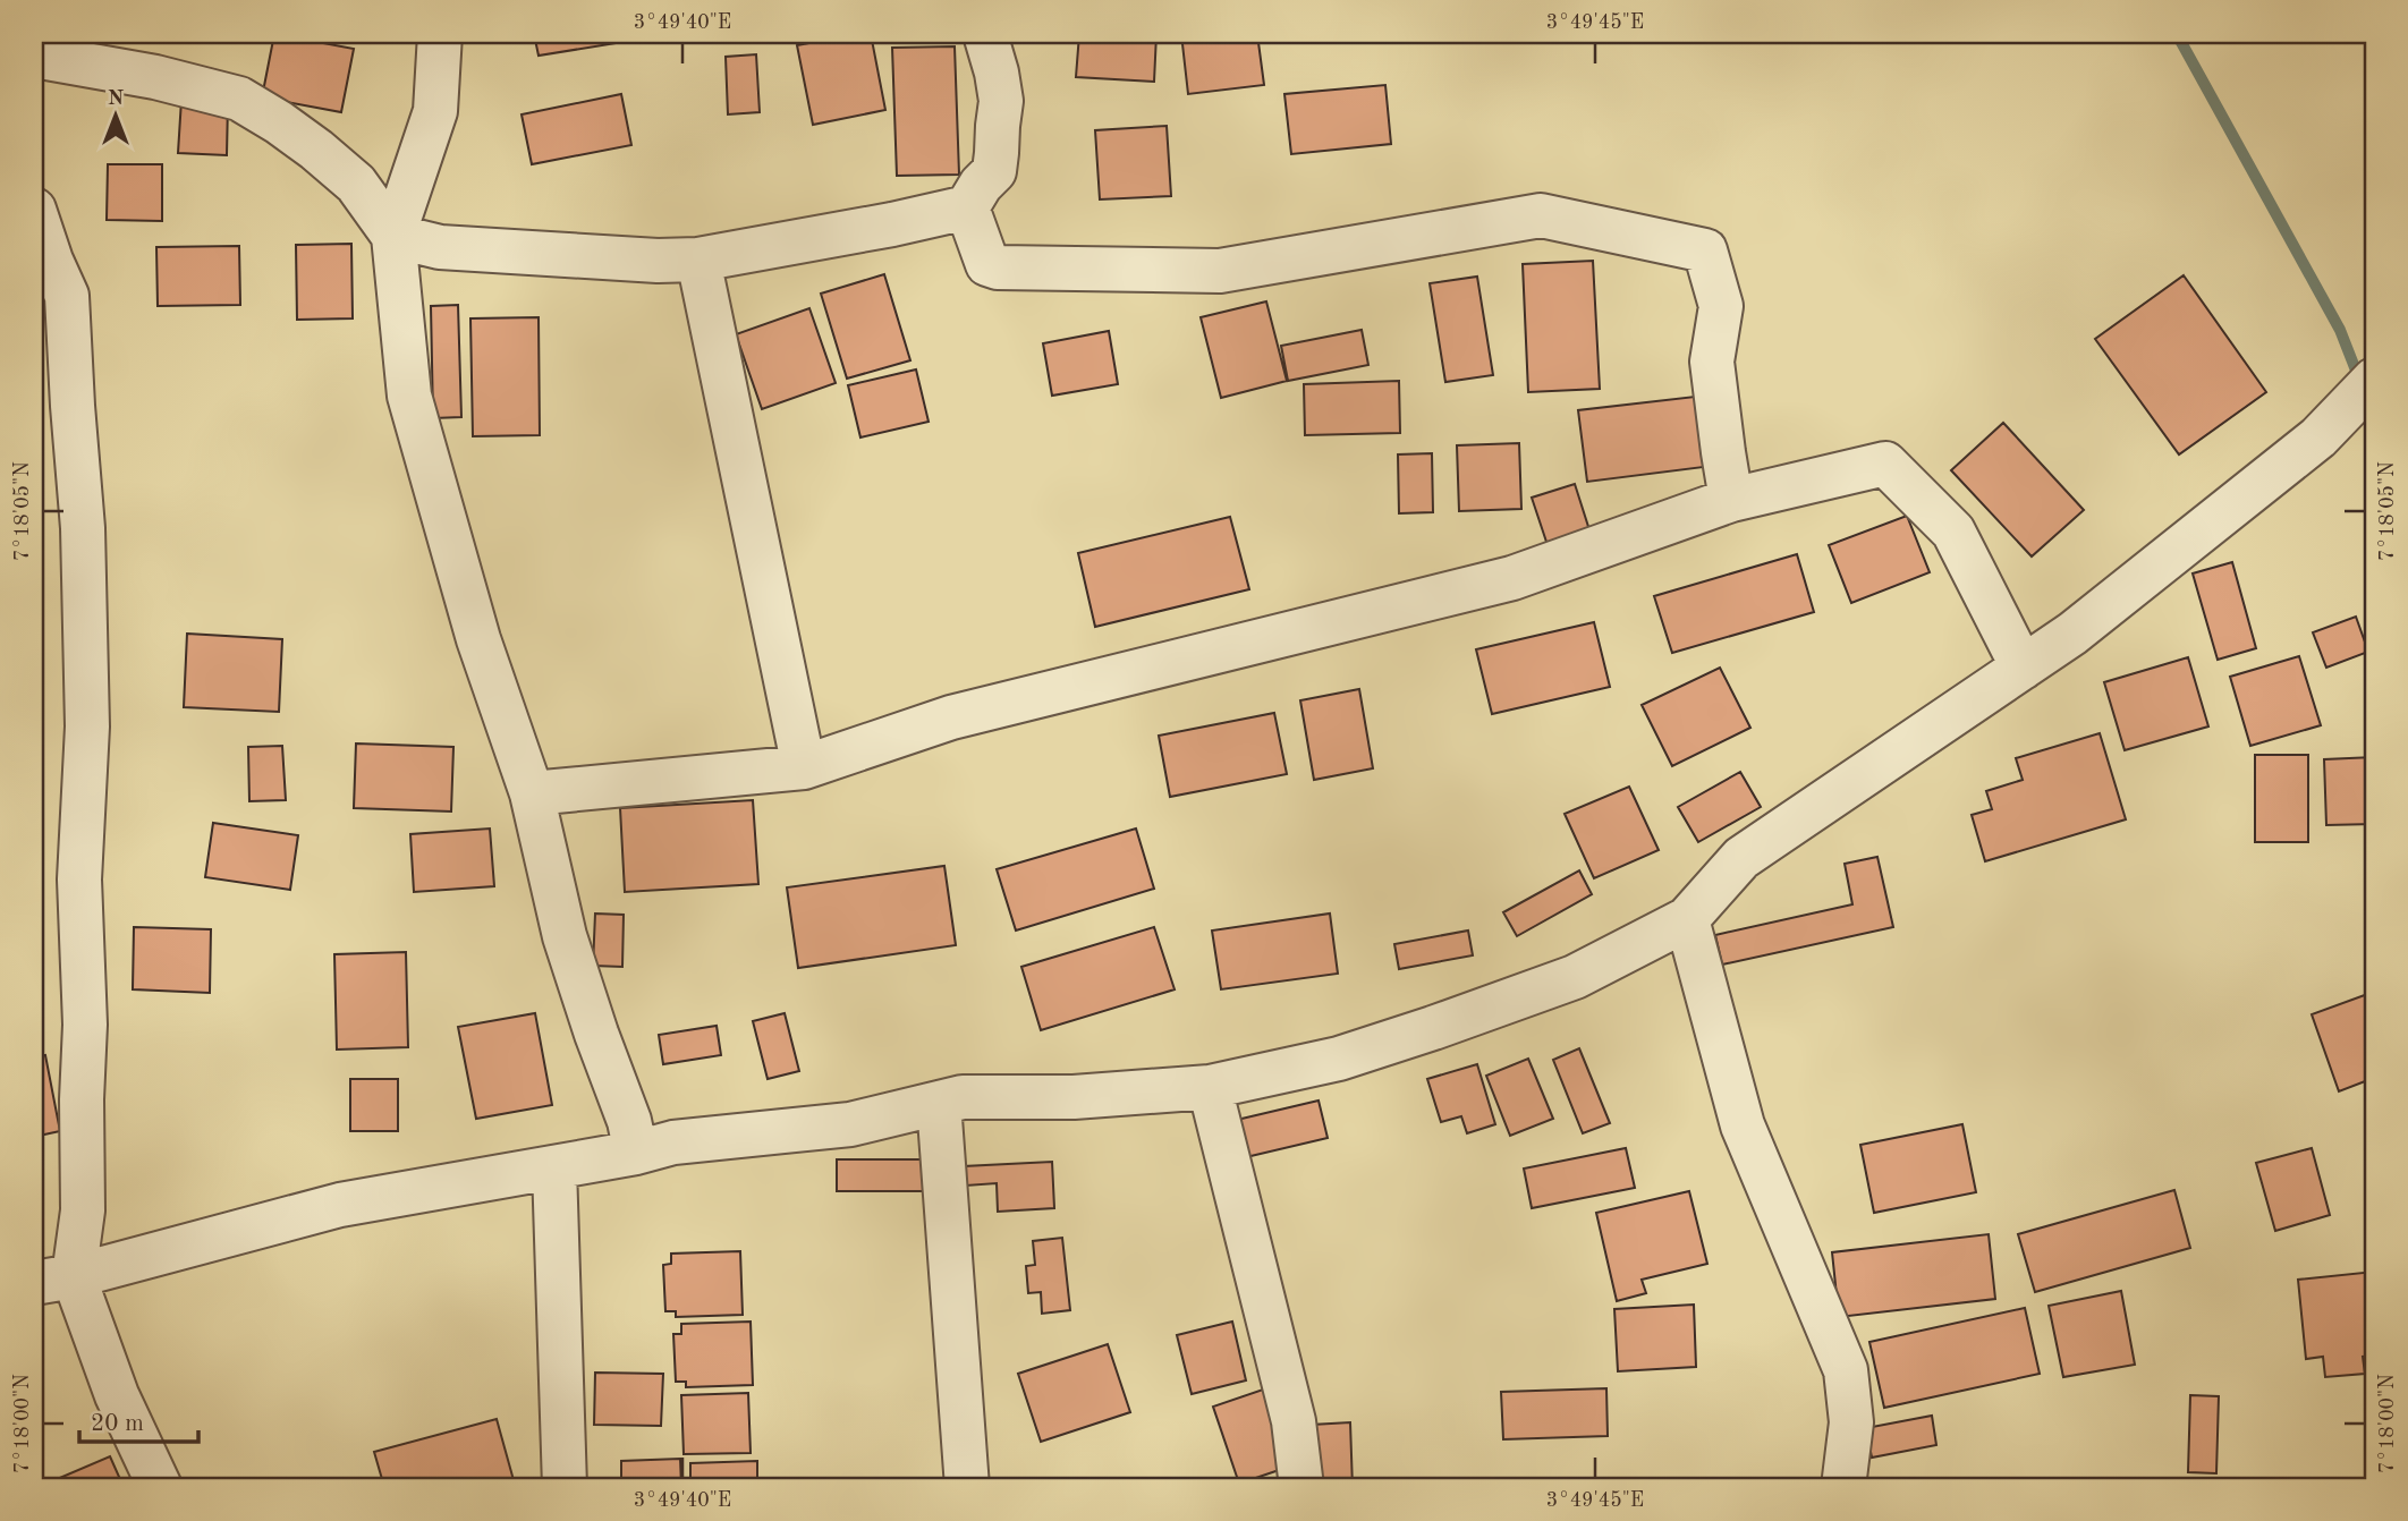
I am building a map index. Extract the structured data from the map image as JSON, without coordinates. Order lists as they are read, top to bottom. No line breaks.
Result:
{"scale_bar":"20 m","north":"top","coordinates":["3°49'40\"E","3°49'45\"E","7°18'05\"N","7°18'00\"N"]}
